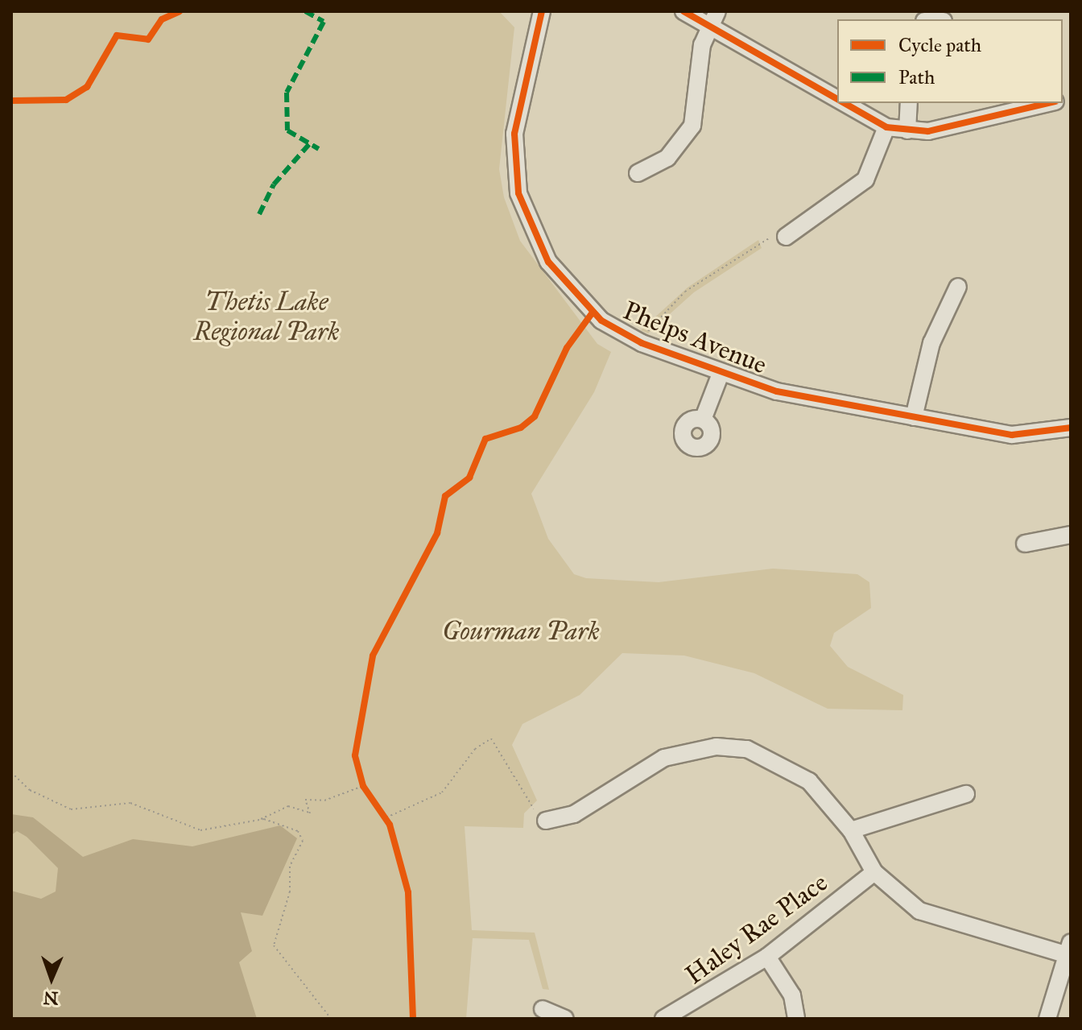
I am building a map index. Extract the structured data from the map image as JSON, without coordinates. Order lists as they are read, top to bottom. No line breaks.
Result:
{"streets":{"street":["Phelps Avenue","Haley Rae Place"]},"parks":["Thetis Lake Regional Park","Gourman Park"],"legend":["Cycle path","Path"],"north":"bottom"}
